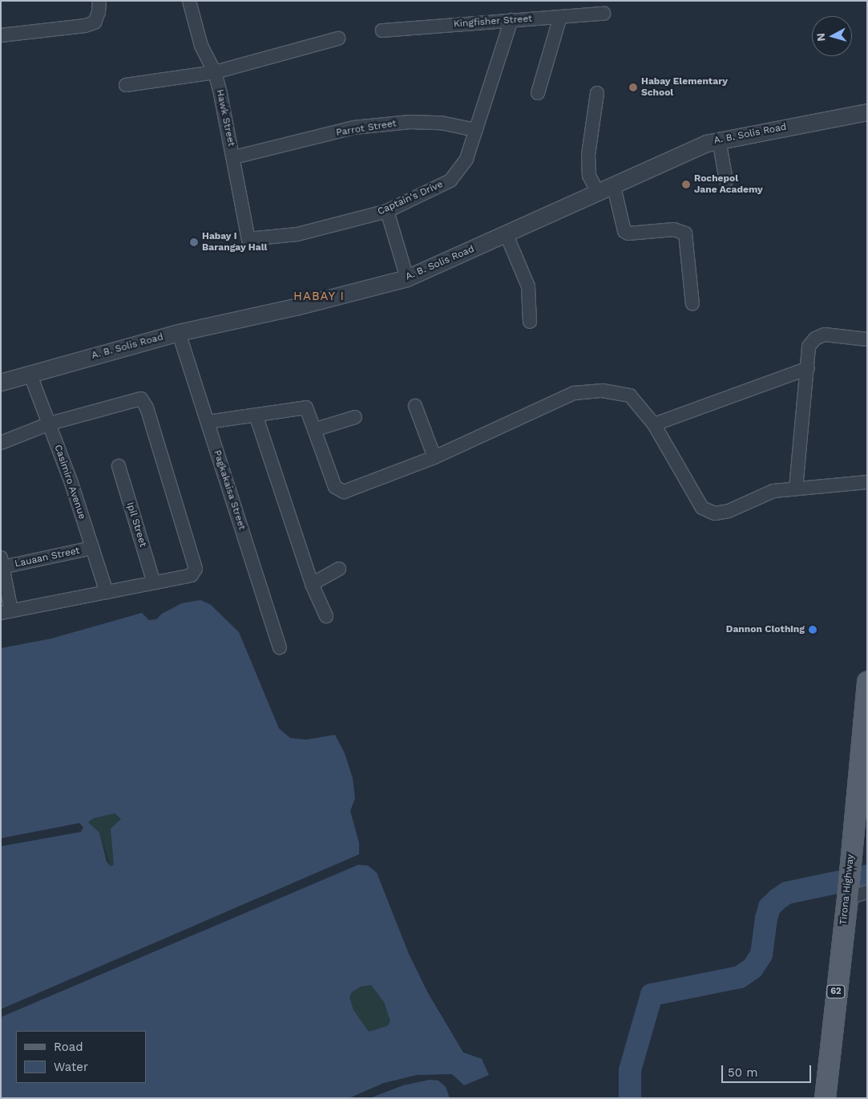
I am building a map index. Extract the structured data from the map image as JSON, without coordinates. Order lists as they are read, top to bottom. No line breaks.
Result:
{"streets":{"main road":["Tirona Highway","62"],"street":["Kingfisher Street","Hawk Street","Parrot Street","A. B. Solis Road","Captain's Drive","Casimiro Avenue","Pagkakaisa Street","Ipil Street","Lauaan Street"]},"crossings":[["Kingfisher Street","Captain's Drive"],["Hawk Street","Parrot Street"],["Hawk Street","Captain's Drive"],["Parrot Street","Captain's Drive"],["A. B. Solis Road","Casimiro Avenue"],["A. B. Solis Road","Pagkakaisa Street"],["Casimiro Avenue","Lauaan Street"]],"districts":["HABAY I"],"places":["Habay Elementary School","Rochepol Jane Academy","Habay I Barangay Hall","Dannon Clothing"],"legend":["Road","Water"],"scale_bar":"50 m","north":"left"}
